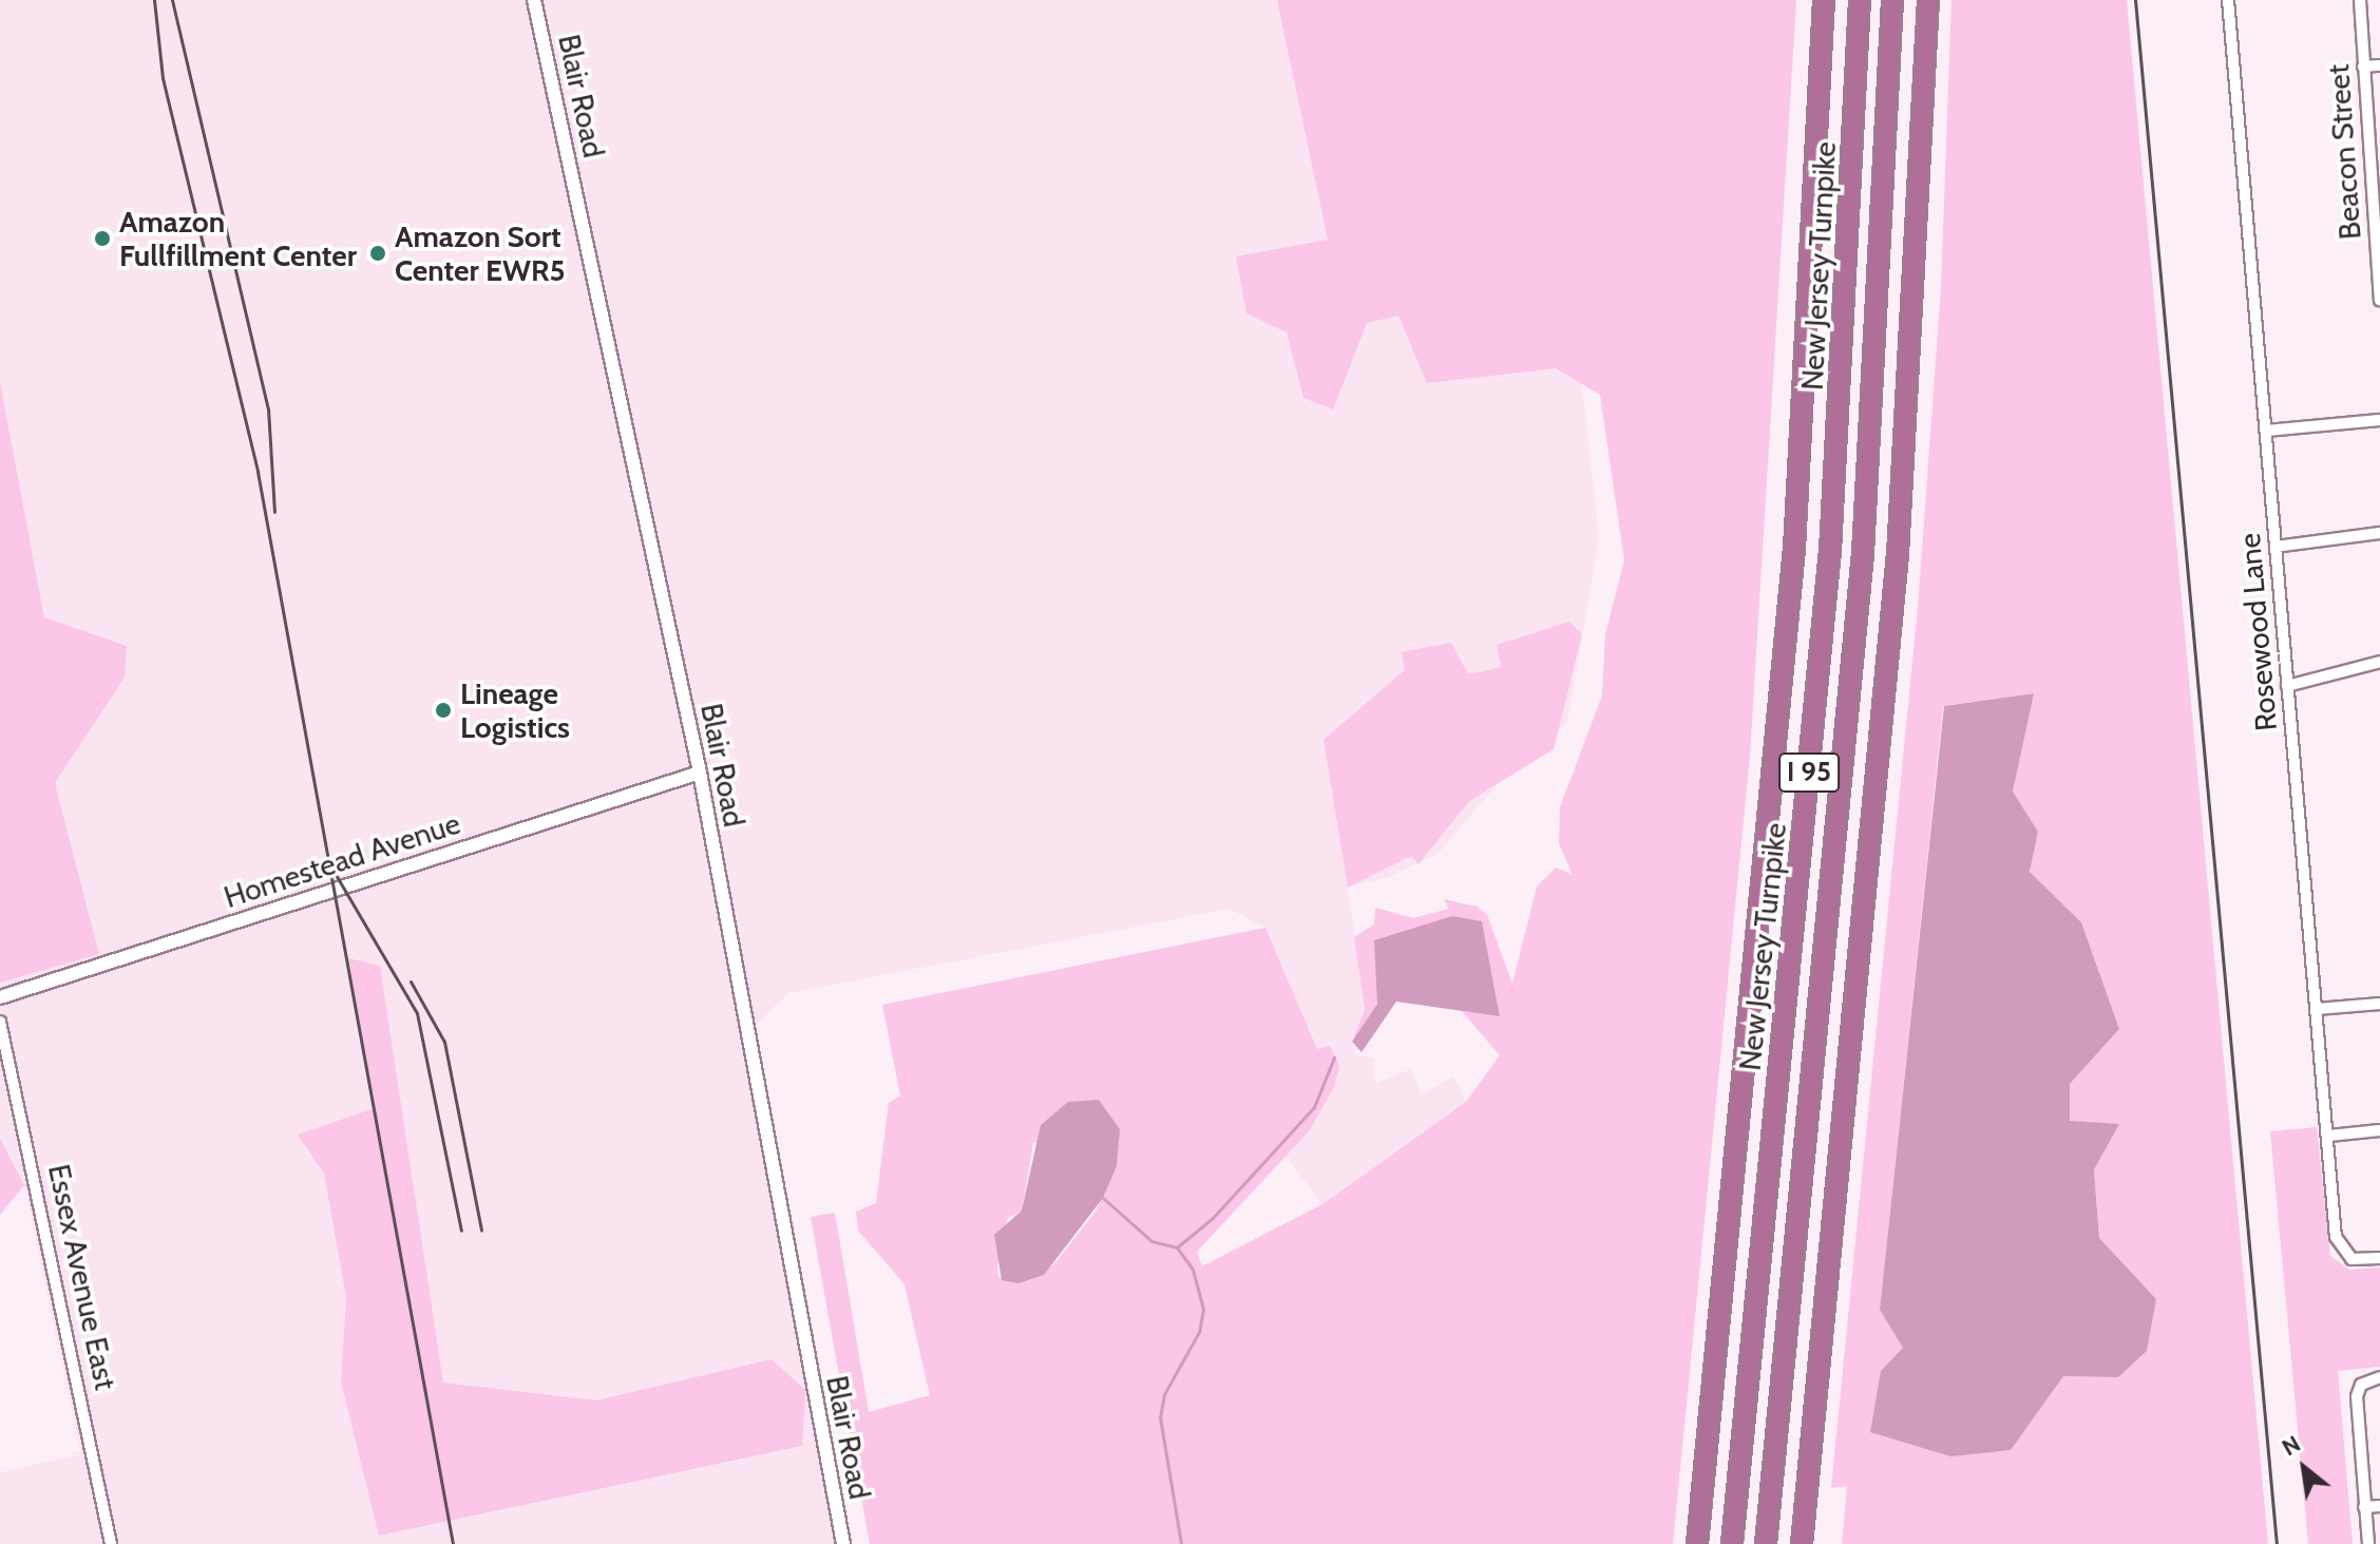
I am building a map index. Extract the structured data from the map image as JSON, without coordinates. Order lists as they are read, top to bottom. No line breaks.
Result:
{"streets":{"highway":["New Jersey Turnpike","I 95"],"street":["Blair Road","Beacon Street","Rosewood Lane","Homestead Avenue","Essex Avenue East"]},"crossings":[["Blair Road","Homestead Avenue"]],"places":["Amazon Fullfillment Center","Amazon Sort Center EWR5","Lineage Logistics"],"north":"top left"}
